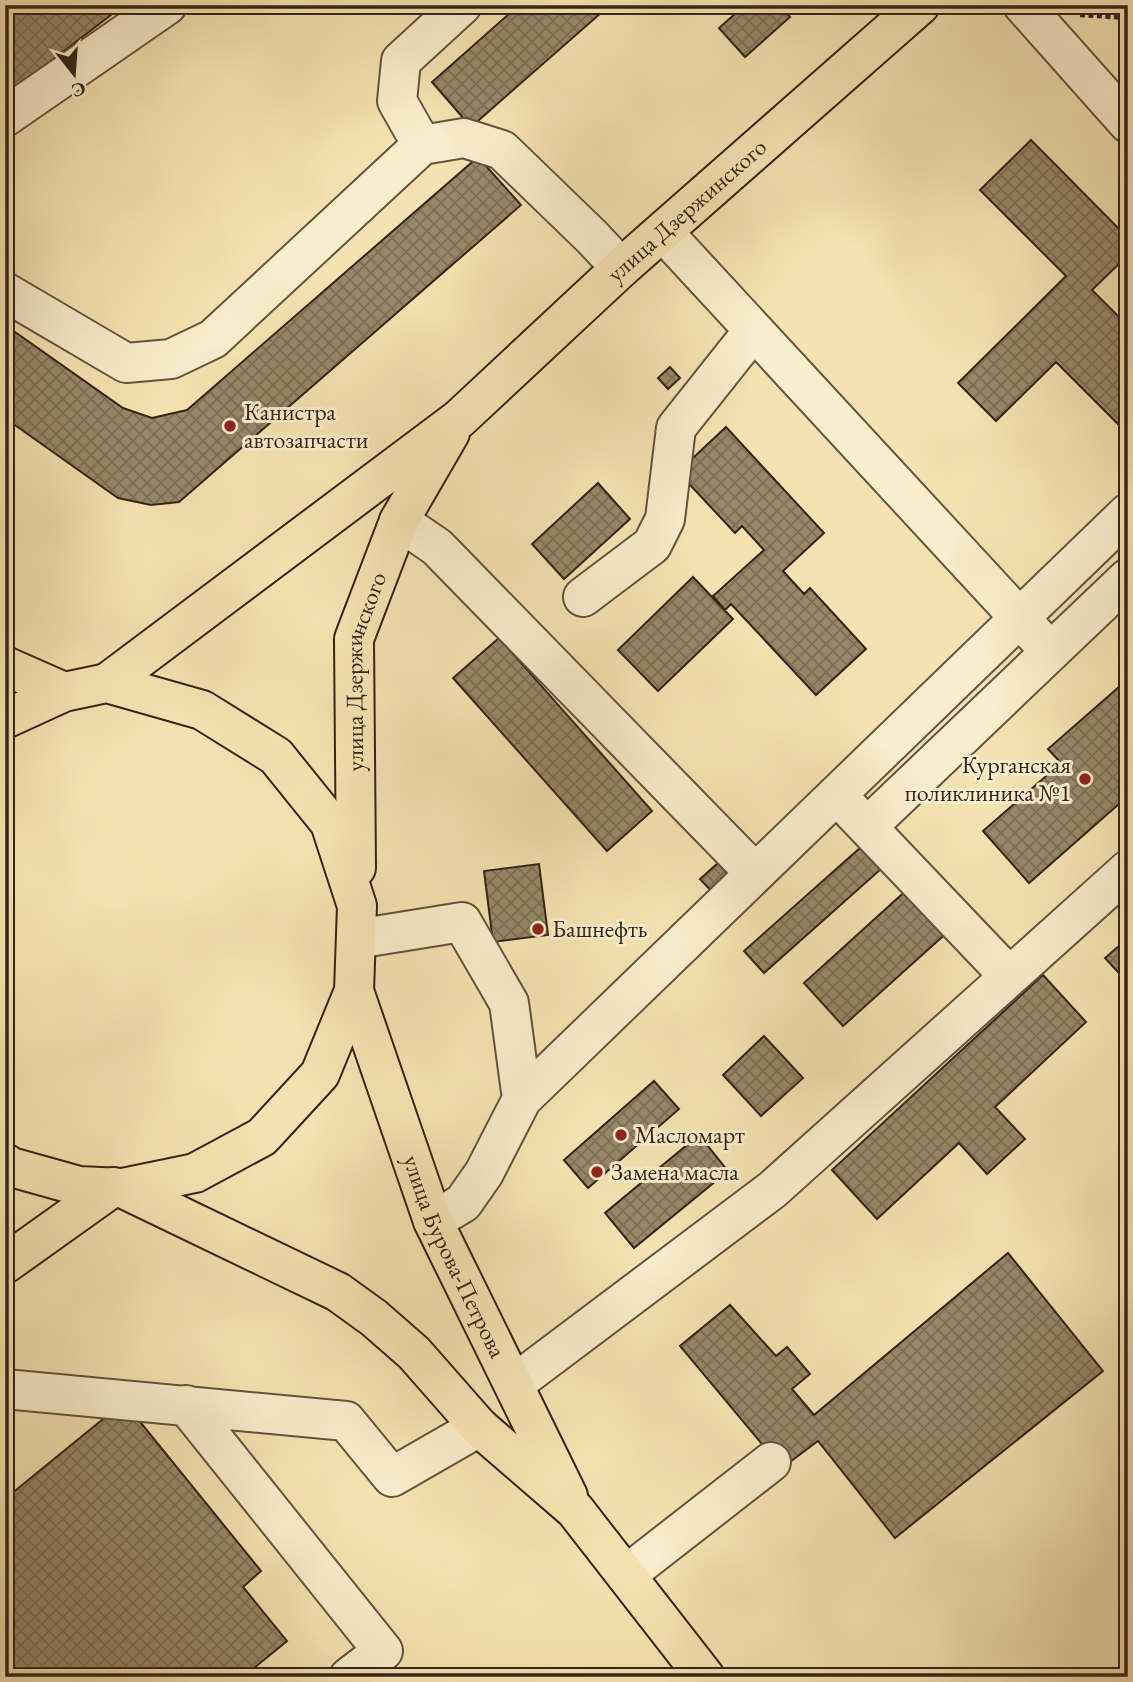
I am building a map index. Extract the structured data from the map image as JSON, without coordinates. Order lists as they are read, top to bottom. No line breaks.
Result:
{"streets":{"main road":["улица Дзержинского","улица Бурова-Петрова"]},"crossings":[["улица Дзержинского","улица Бурова-Петрова"]],"places":["Канистра автозапчасти","Курганская поликлиника №1","Башнефть","Масломарт","Замена масла"],"north":"bottom"}
